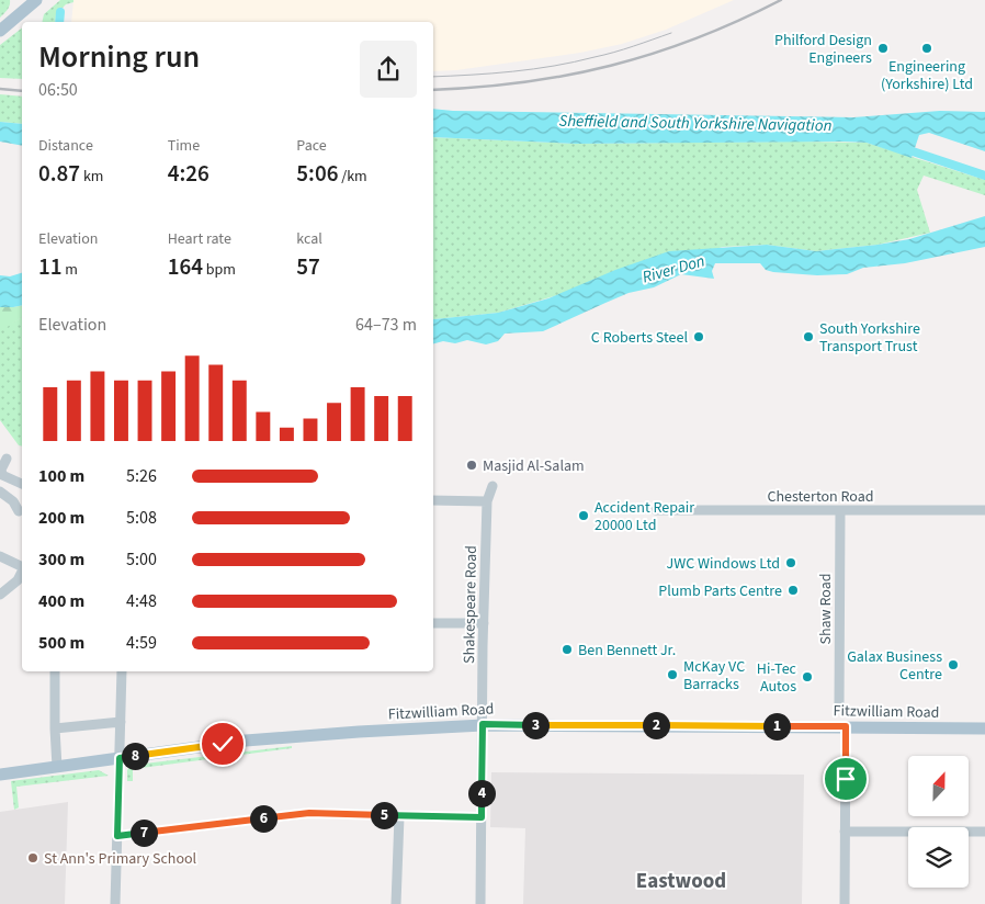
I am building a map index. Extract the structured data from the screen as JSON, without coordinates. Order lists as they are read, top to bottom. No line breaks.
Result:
{"streets":{"main road":["Fitzwilliam Road"],"street":["Chesterton Road","Shakespeare Road","Shaw Road"]},"crossings":[["Chesterton Road","Shaw Road"],["Shakespeare Road","Fitzwilliam Road"]],"districts":["Eastwood"],"water":["Sheffield and South Yorkshire Navigation","River Don"],"places":["Philford Design Engineers","Engineering (Yorkshire) Ltd","C Roberts Steel","South Yorkshire Transport Trust","Masjid Al-Salam","Accident Repair 20000 Ltd","JWC Windows Ltd","Plumb Parts Centre","Ben Bennett Jr.","Galax Business Centre","McKay VC Barracks","Hi-Tec Autos","St Ann's Primary School"],"north":"top","page":{"heading":["Morning run","06:50"],"stats":[["Distance","0.87 km"],["Time","4:26"],["Pace","5:06 /km"],["Elevation","11 m"],["Heart rate","164 bpm"],["kcal","57"]],"chart":["Elevation","64–73 m"],"list":[{"name":"100 m","note":"5:26"},{"name":"200 m","note":"5:08"},{"name":"300 m","note":"5:00"},{"name":"400 m","note":"4:48"},{"name":"500 m","note":"4:59"}],"pins":["2","3","1","8","4","5","6","7"]}}
